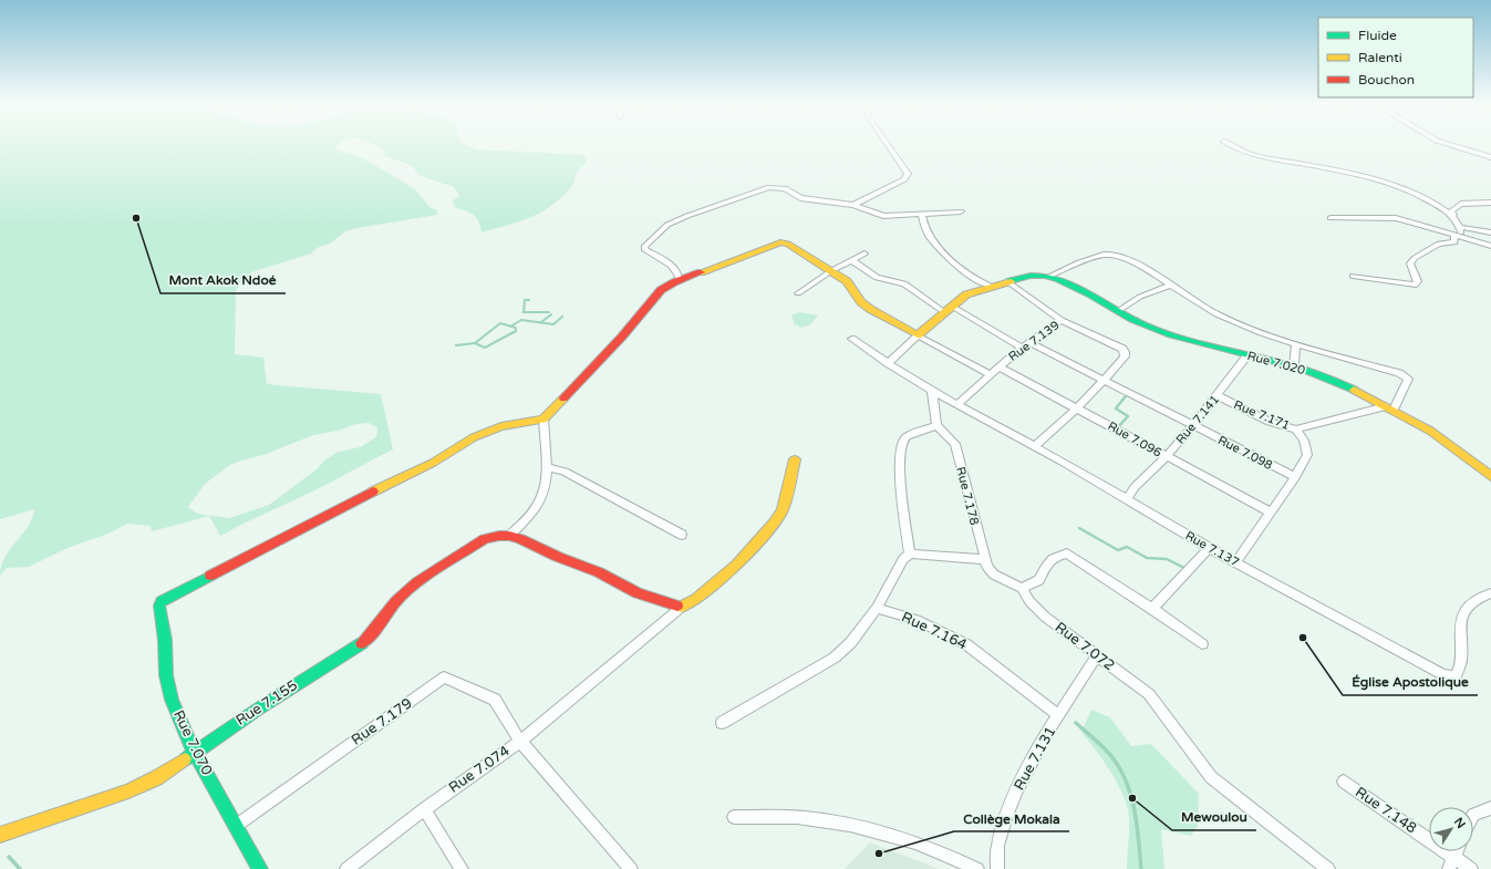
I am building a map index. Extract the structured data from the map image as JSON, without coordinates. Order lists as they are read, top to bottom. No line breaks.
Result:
{"streets":{"street":["Rue 7.139","Rue 7.020","Rue 7.171","Rue 7.141","Rue 7.096","Rue 7.098","Rue 7.178","Rue 7.137","Rue 7.164","Rue 7.072","Rue 7.155","Rue 7.179","Rue 7.070","Rue 7.131","Rue 7.074","Rue 7.148"]},"crossings":[["Rue 7.139","Rue 7.096"],["Rue 7.139","Rue 7.098"],["Rue 7.139","Rue 7.137"],["Rue 7.020","Rue 7.171"],["Rue 7.020","Rue 7.141"],["Rue 7.171","Rue 7.141"],["Rue 7.141","Rue 7.096"],["Rue 7.141","Rue 7.098"],["Rue 7.141","Rue 7.137"],["Rue 7.178","Rue 7.072"],["Rue 7.164","Rue 7.131"],["Rue 7.072","Rue 7.131"],["Rue 7.155","Rue 7.070"],["Rue 7.179","Rue 7.070"],["Rue 7.179","Rue 7.074"]],"places":["Mont Akok Ndoé","Église Apostolique","Mewoulou","Collège Mokala"],"legend":["Fluide","Ralenti","Bouchon"],"north":"top right"}
